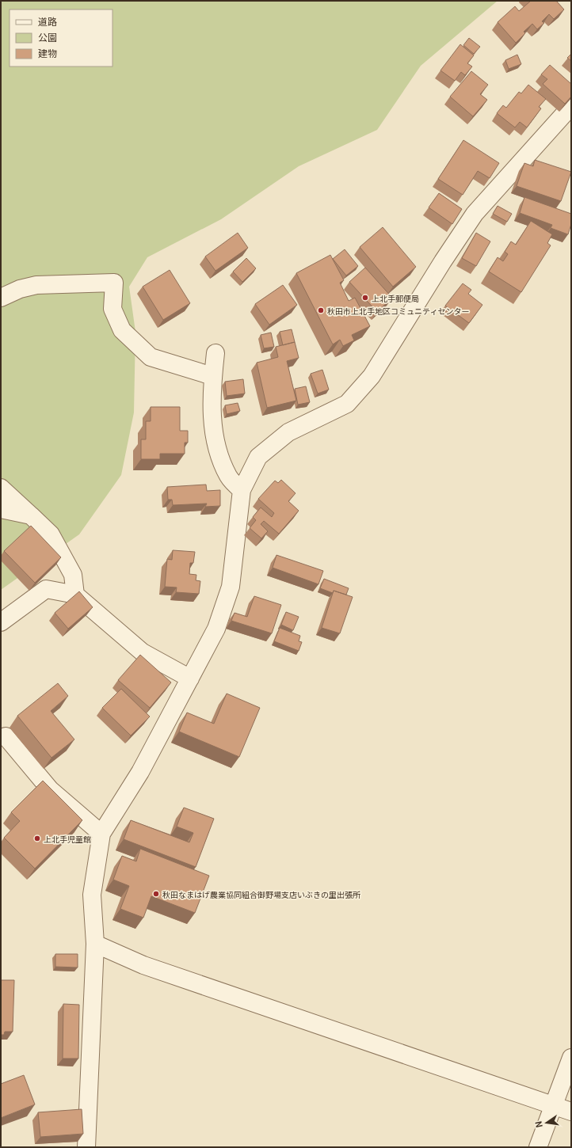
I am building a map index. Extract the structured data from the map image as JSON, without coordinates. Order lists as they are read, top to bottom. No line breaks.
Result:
{"places":["上北手郵便局","秋田市上北手地区コミュニティセンター","上北手児童館","秋田なまはげ農業協同組合御野場支店いぶきの里出張所"],"legend":["道路","公園","建物"],"north":"left"}
